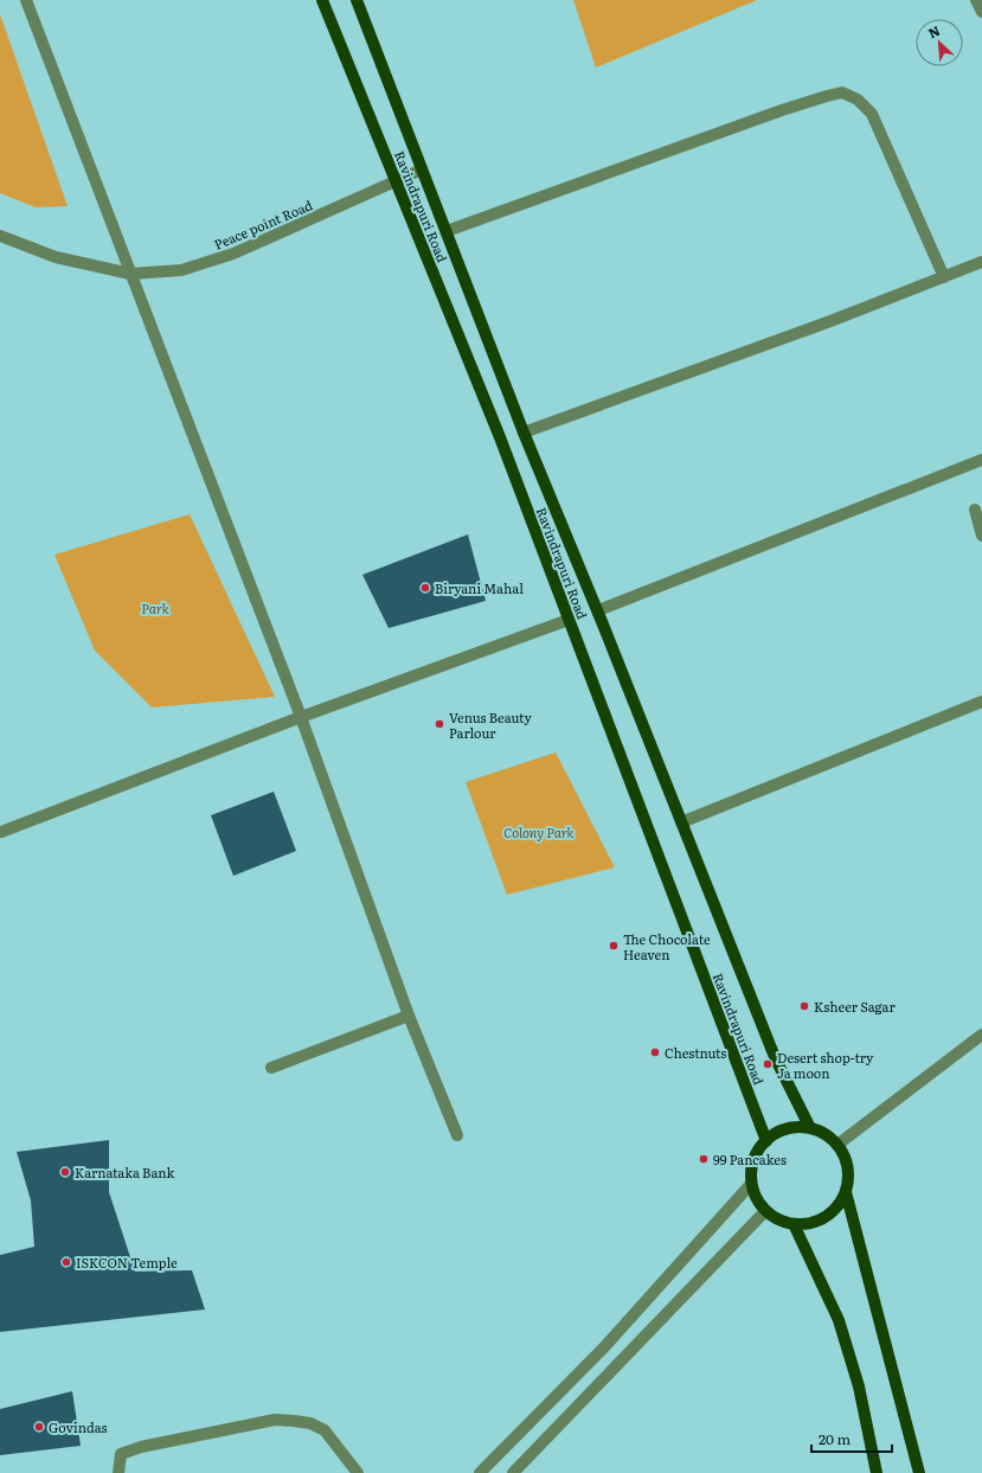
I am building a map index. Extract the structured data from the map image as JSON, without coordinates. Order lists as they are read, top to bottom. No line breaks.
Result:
{"streets":{"main road":["Ravindrapuri Road"],"street":["Peace point Road"]},"crossings":[["Ravindrapuri Road","Peace point Road"]],"parks":["Park","Colony Park"],"places":["Biryani Mahal","Venus Beauty Parlour","The Chocolate Heaven","Ksheer Sagar","Chestnuts","Desert shop-try Ja moon","99 Pancakes","Karnataka Bank","ISKCON Temple","Govindas"],"scale_bar":"20 m","north":"top left"}
